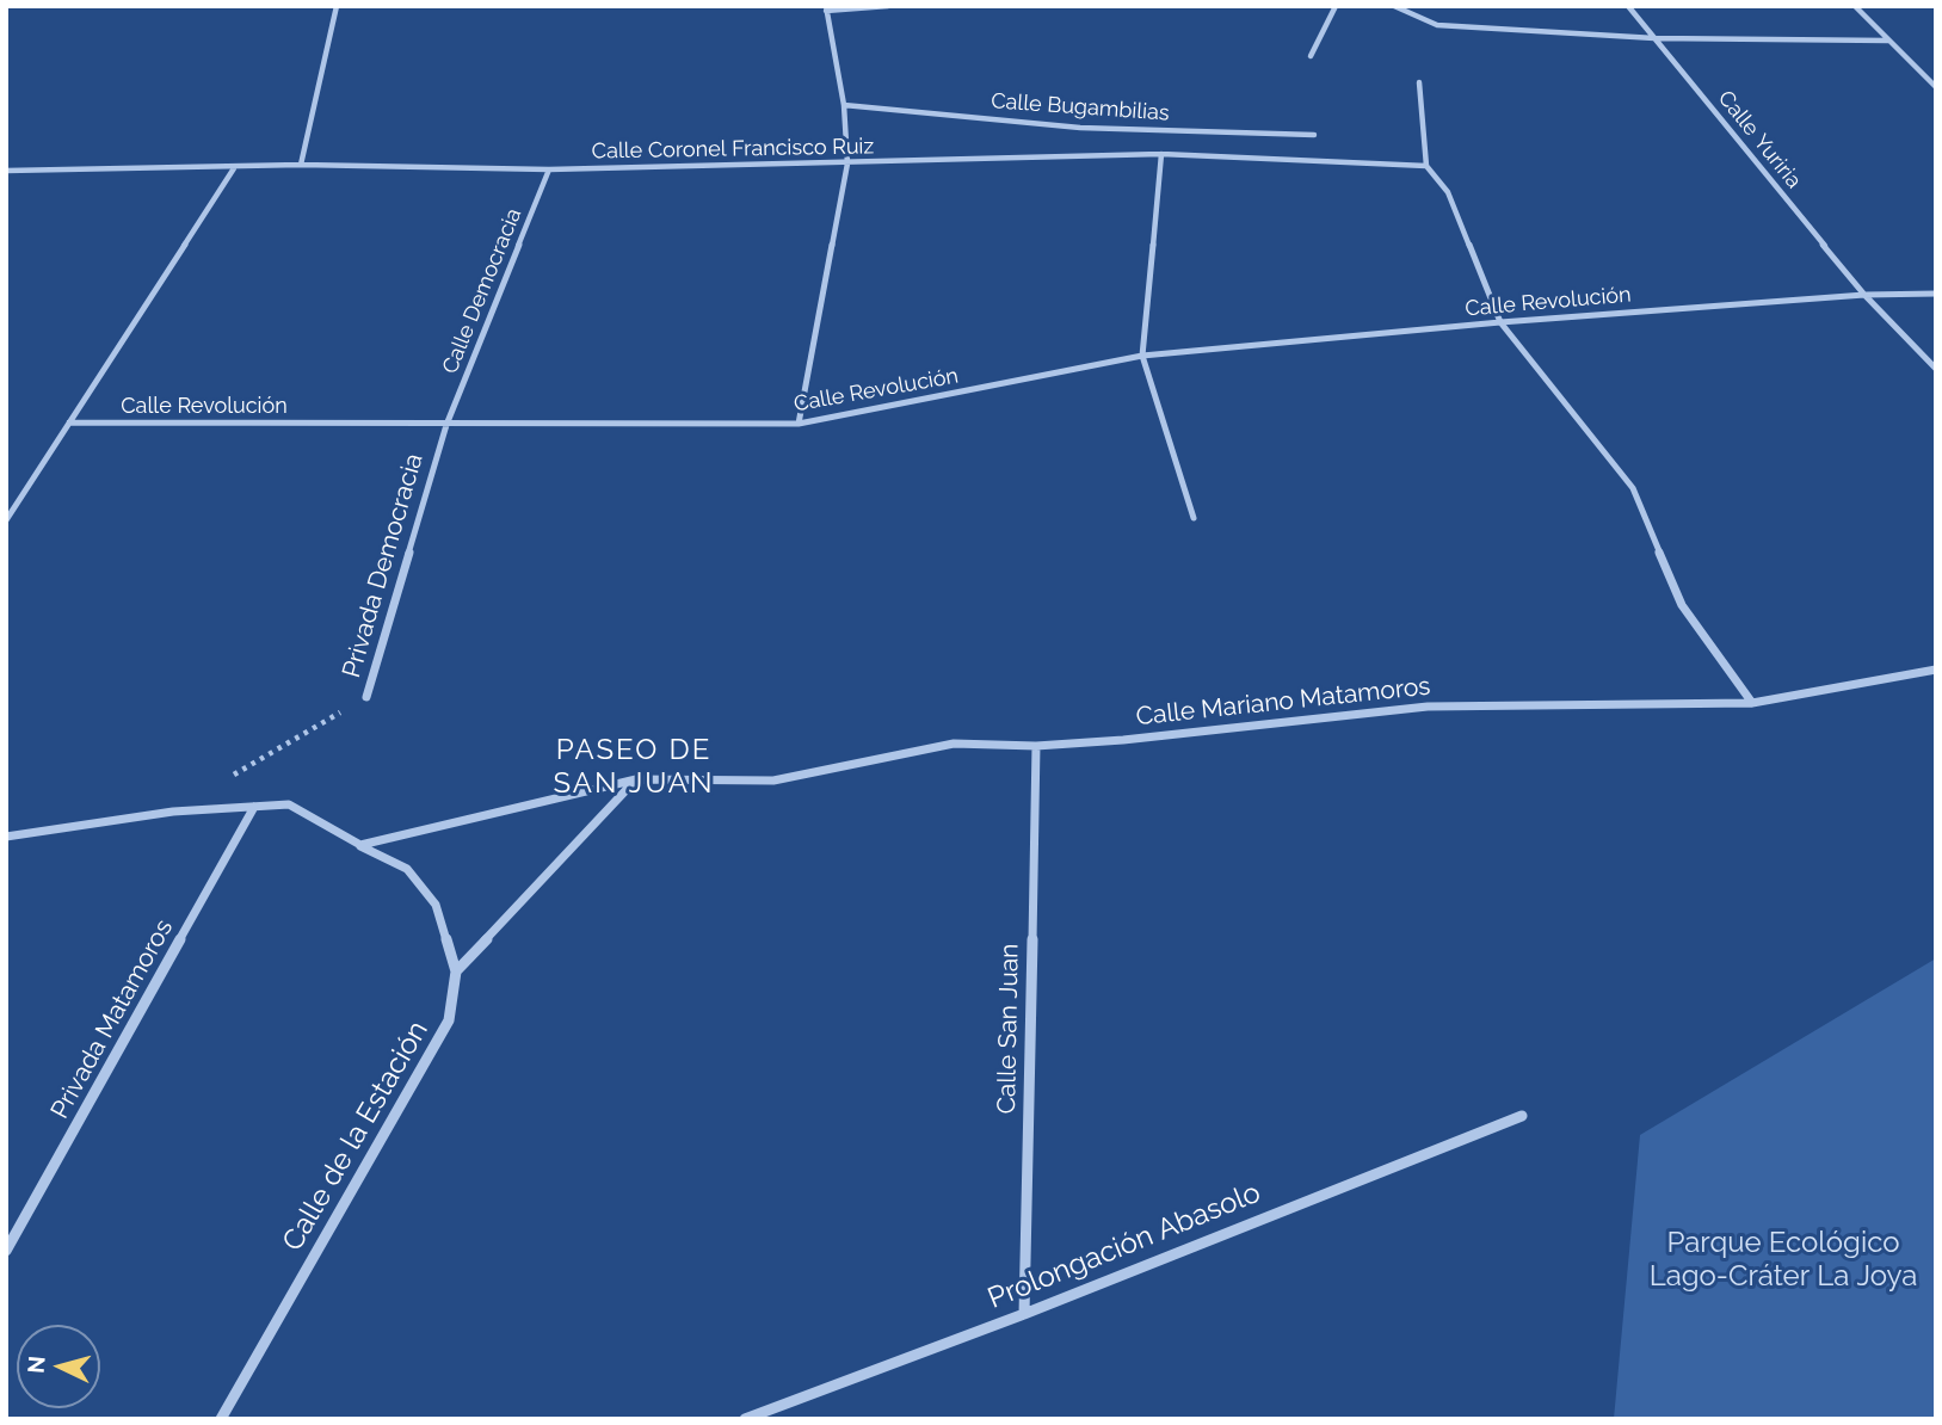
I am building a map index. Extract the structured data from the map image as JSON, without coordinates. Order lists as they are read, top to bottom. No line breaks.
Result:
{"streets":{"street":["Calle Bugambilias","Calle Yuriria","Calle Coronel Francisco Ruiz","Calle Democracia","Calle Revolución","Privada Democracia","Calle Mariano Matamoros","Privada Matamoros","Calle San Juan","Calle de la Estación","Prolongación Abasolo"]},"crossings":[["Calle Yuriria","Calle Revolución"],["Calle Coronel Francisco Ruiz","Calle Democracia"],["Calle Coronel Francisco Ruiz","Calle Revolución"],["Calle Democracia","Calle Revolución"],["Calle Democracia","Privada Democracia"],["Calle Revolución","Privada Democracia"],["Calle Mariano Matamoros","Calle San Juan"],["Calle Mariano Matamoros","Calle de la Estación"],["Calle San Juan","Prolongación Abasolo"]],"districts":["PASEO DE SAN JUAN"],"parks":["Parque Ecológico Lago-Cráter La Joya"],"north":"left"}
